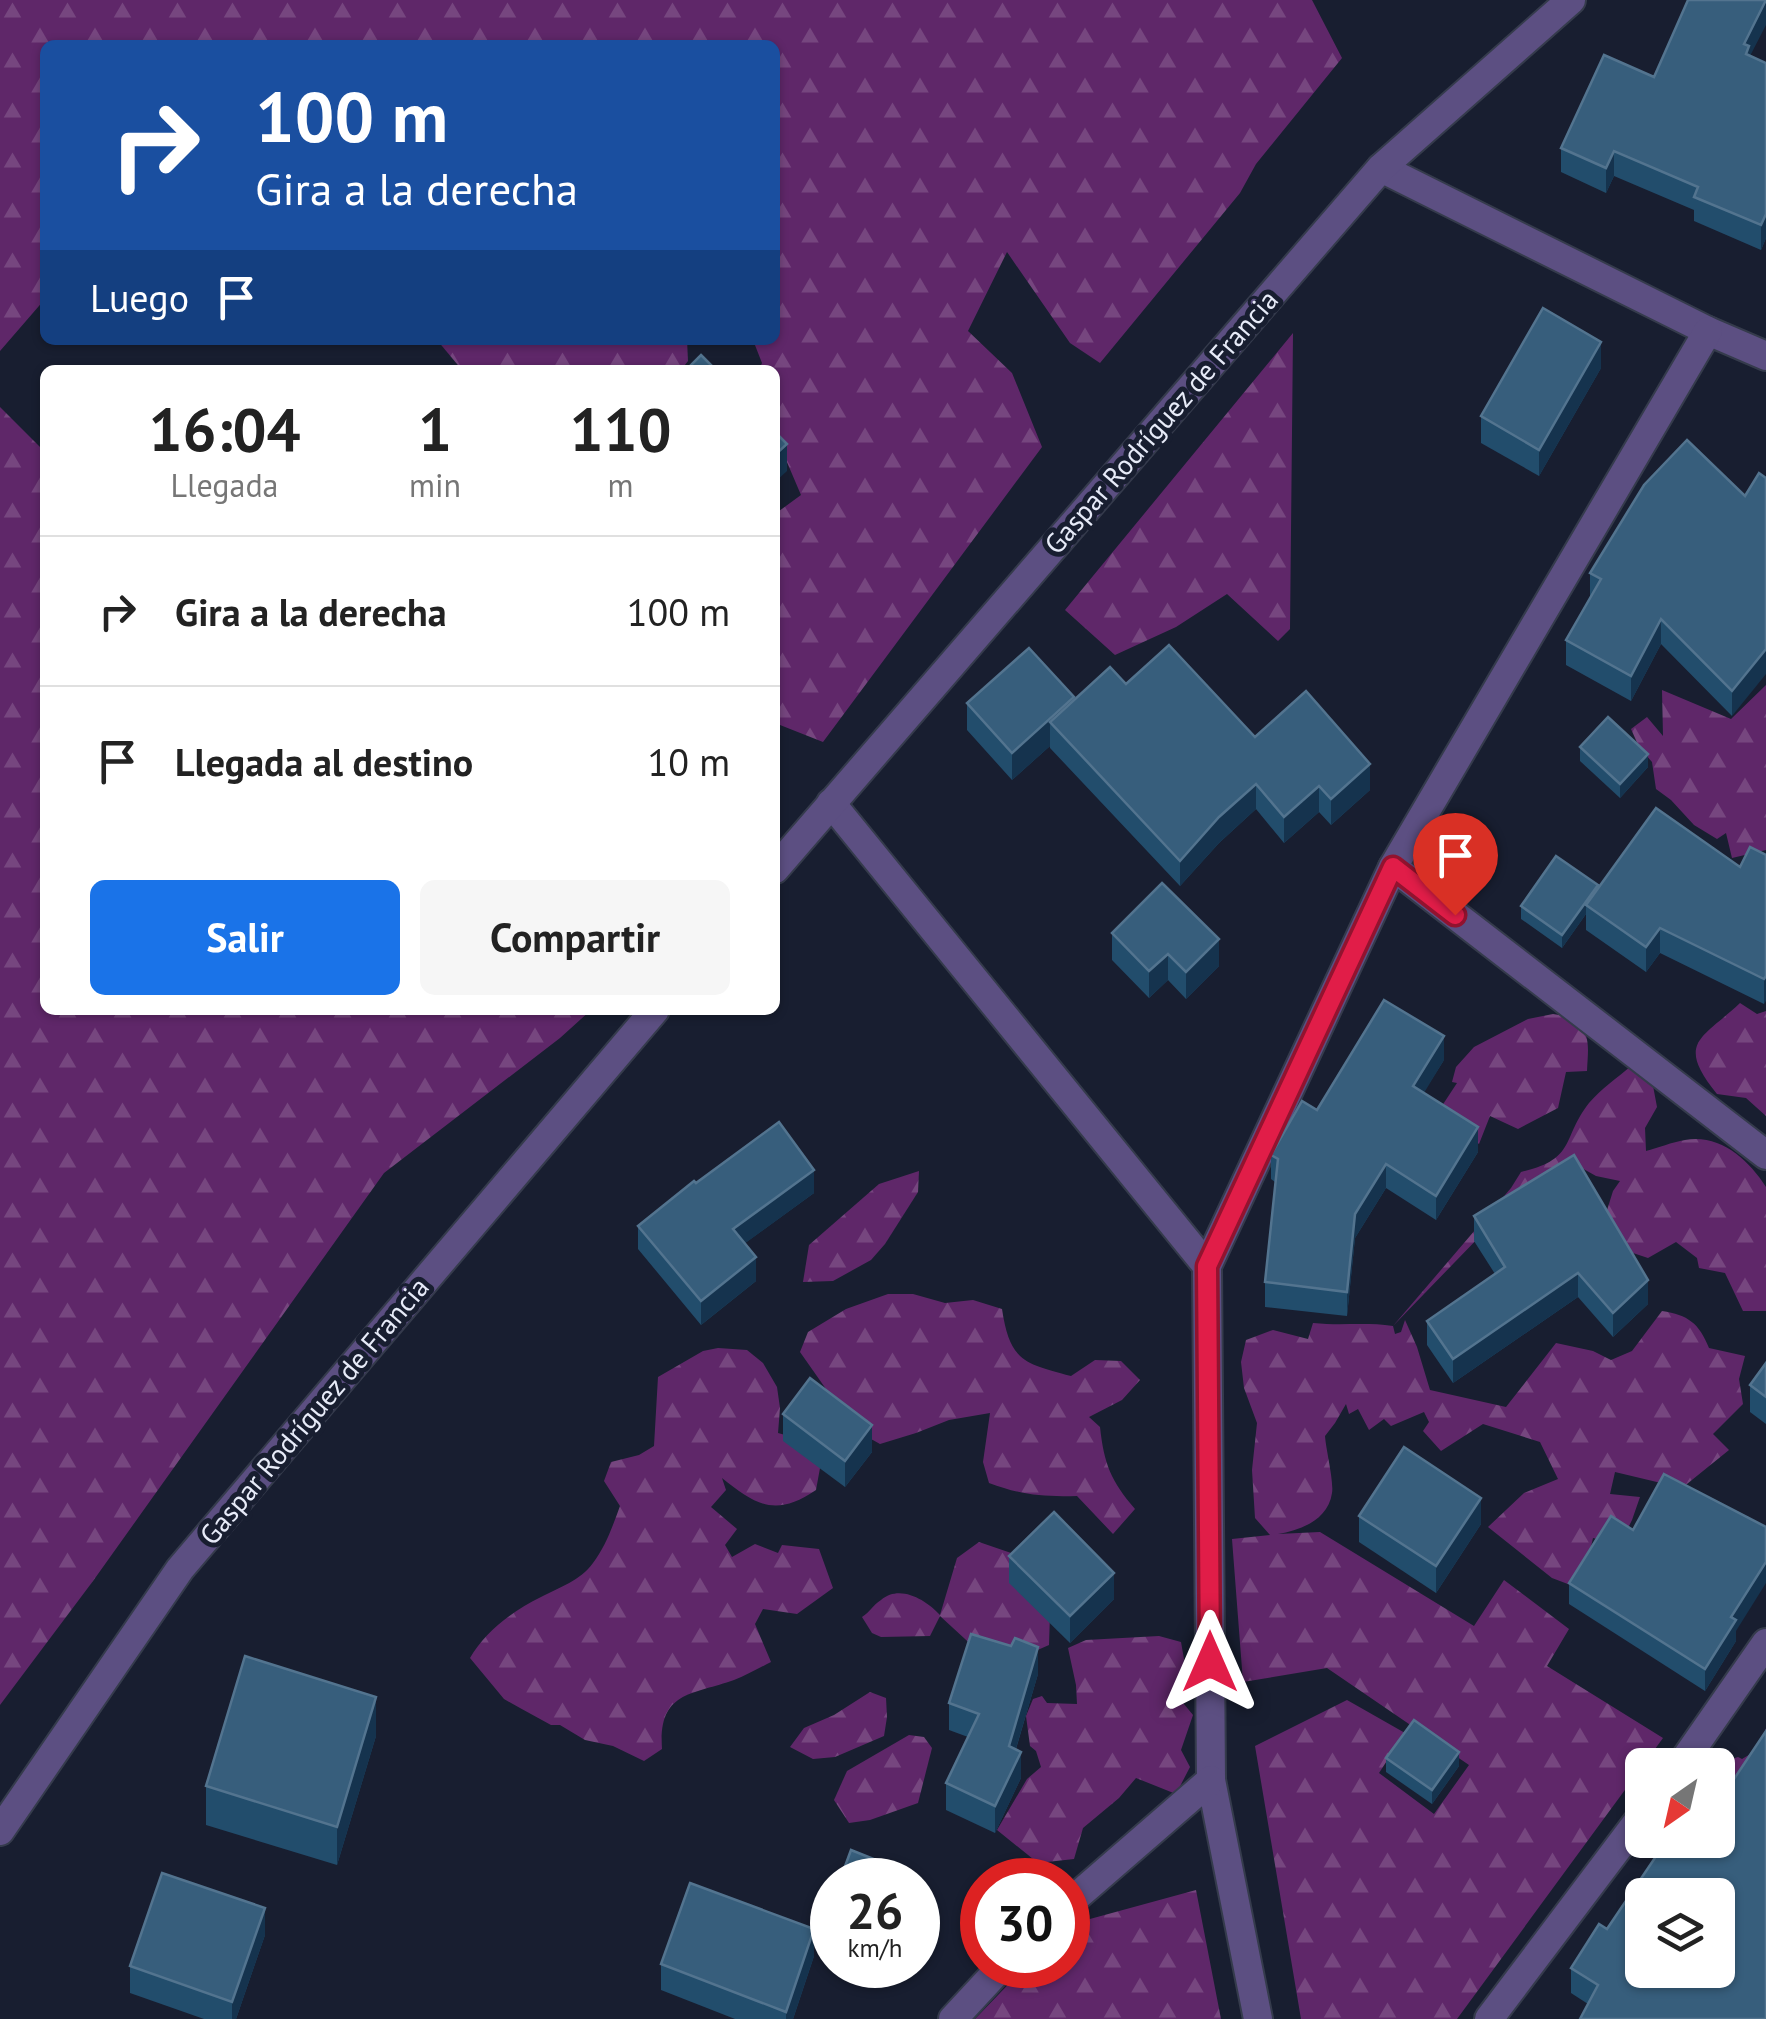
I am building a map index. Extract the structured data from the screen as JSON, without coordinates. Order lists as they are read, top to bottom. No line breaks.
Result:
{"streets":{"street":["Gaspar Rodríguez de Francia"]},"north":"bottom left","page":{"turn":["100 m","Gira a la derecha"],"then":"Luego","eta":["16:04","Llegada","1","min","110","m"],"list":[{"name":"Gira a la derecha","value":"100 m"},{"name":"Llegada al destino","value":"10 m"}],"buttons":["Salir","Compartir"],"speed":"26 km/h","limit":"30"}}
